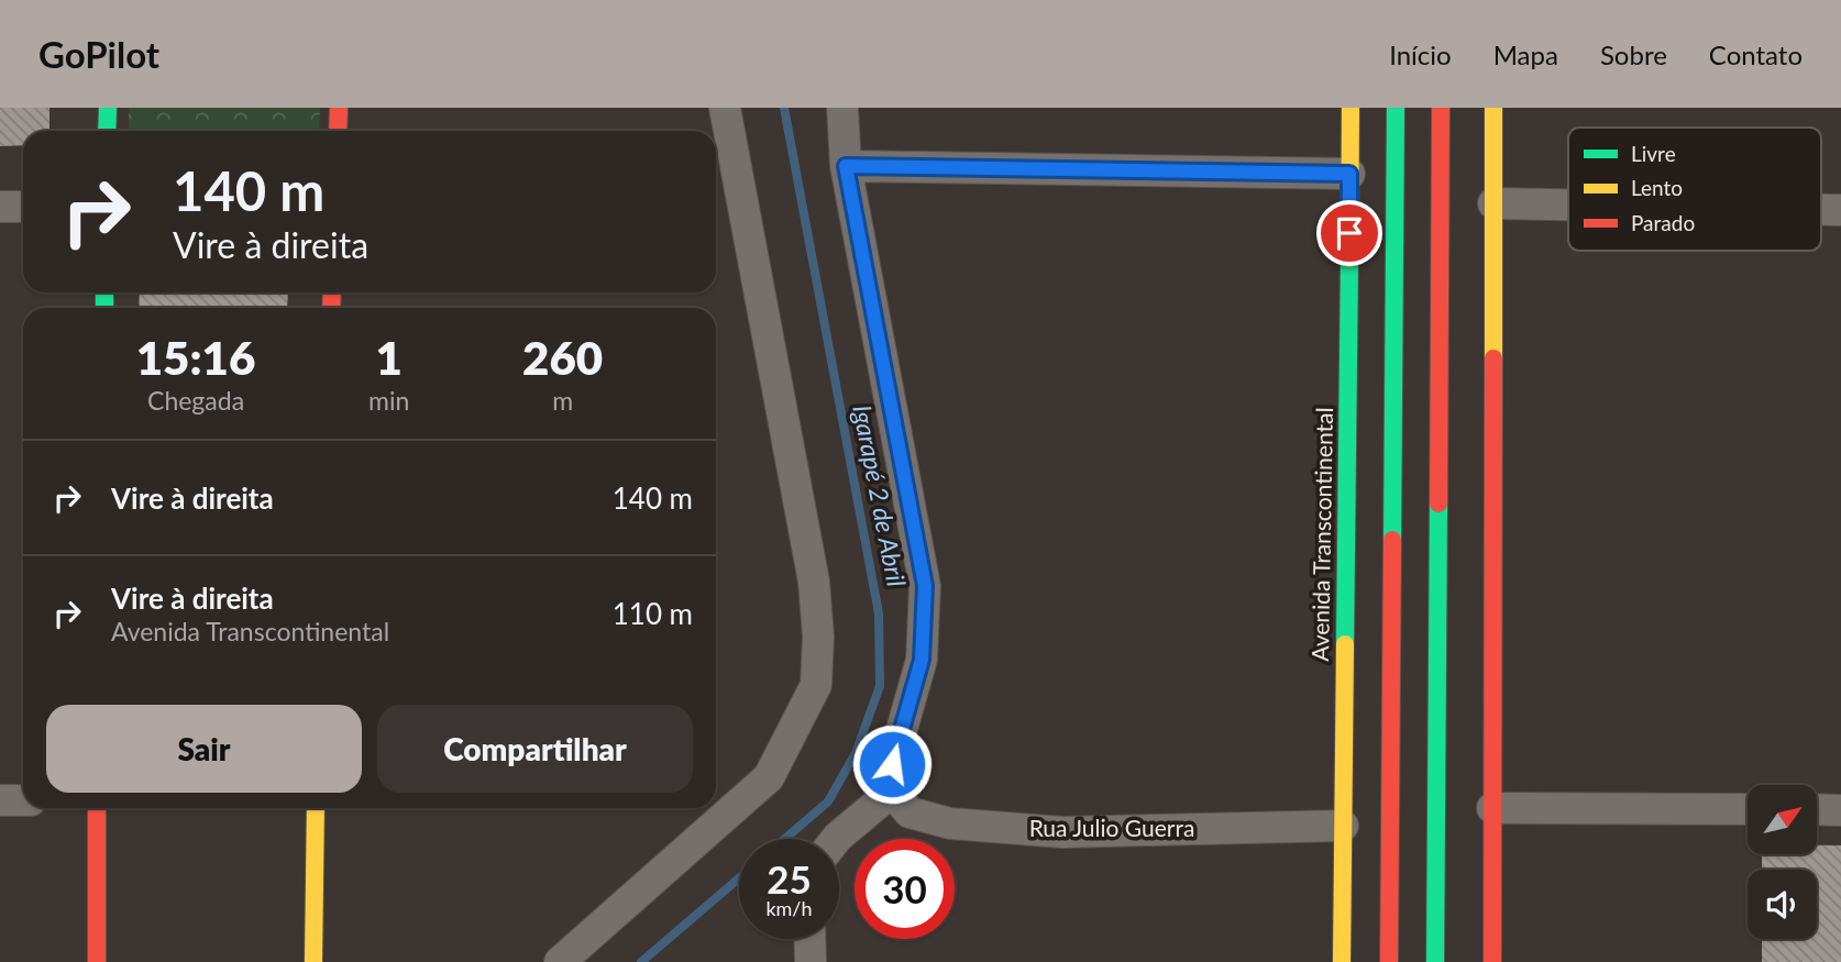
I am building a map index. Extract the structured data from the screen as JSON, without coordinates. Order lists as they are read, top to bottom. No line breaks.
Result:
{"streets":{"street":["Avenida Transcontinental","Rua Julio Guerra"]},"crossings":[["Avenida Transcontinental","Rua Julio Guerra"]],"water":["Igarapé 2 de Abril"],"legend":["Livre","Lento","Parado"],"north":"top right","page":{"header":"GoPilot","nav":["Início","Mapa","Sobre","Contato"],"turn":["140 m","Vire à direita"],"eta":["15:16","Chegada","1","min","260","m"],"list":[{"name":"Vire à direita","value":"140 m"},{"name":"Vire à direita","note":"Avenida Transcontinental","value":"110 m"}],"buttons":["Sair","Compartilhar"],"speed":"25 km/h","limit":"30"}}
